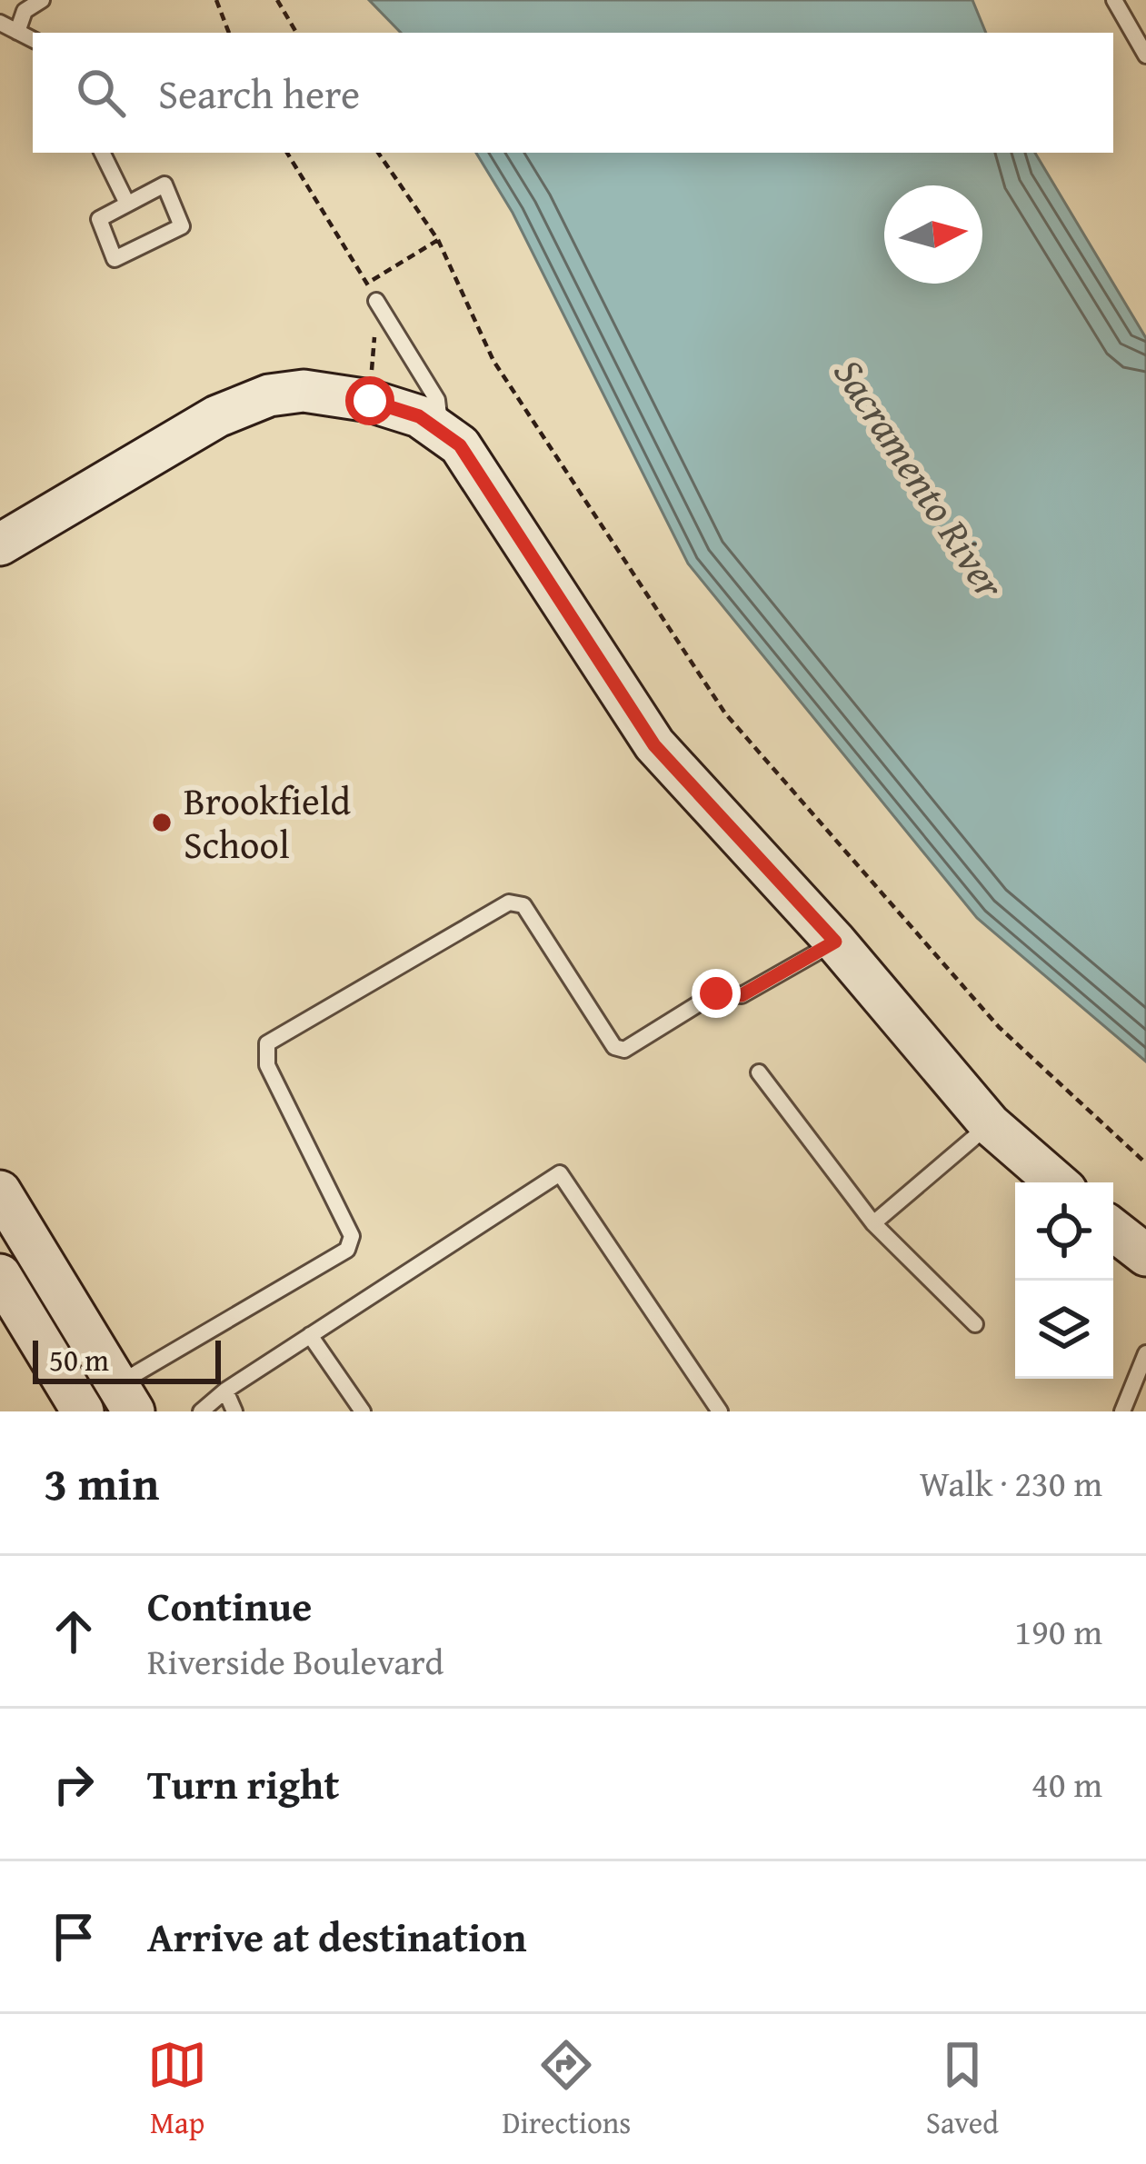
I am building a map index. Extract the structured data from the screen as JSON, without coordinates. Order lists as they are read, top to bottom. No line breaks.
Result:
{"water":["Sacramento River"],"places":["Brookfield School"],"scale_bar":"50 m","north":"right","page":{"search":"Search here","scale":"50 m","heading":["3 min","Walk · 230 m"],"list":[["Continue","Riverside Boulevard","190 m"],["Turn right","40 m"],"Arrive at destination"],"nav":["Map","Directions","Saved"]}}
